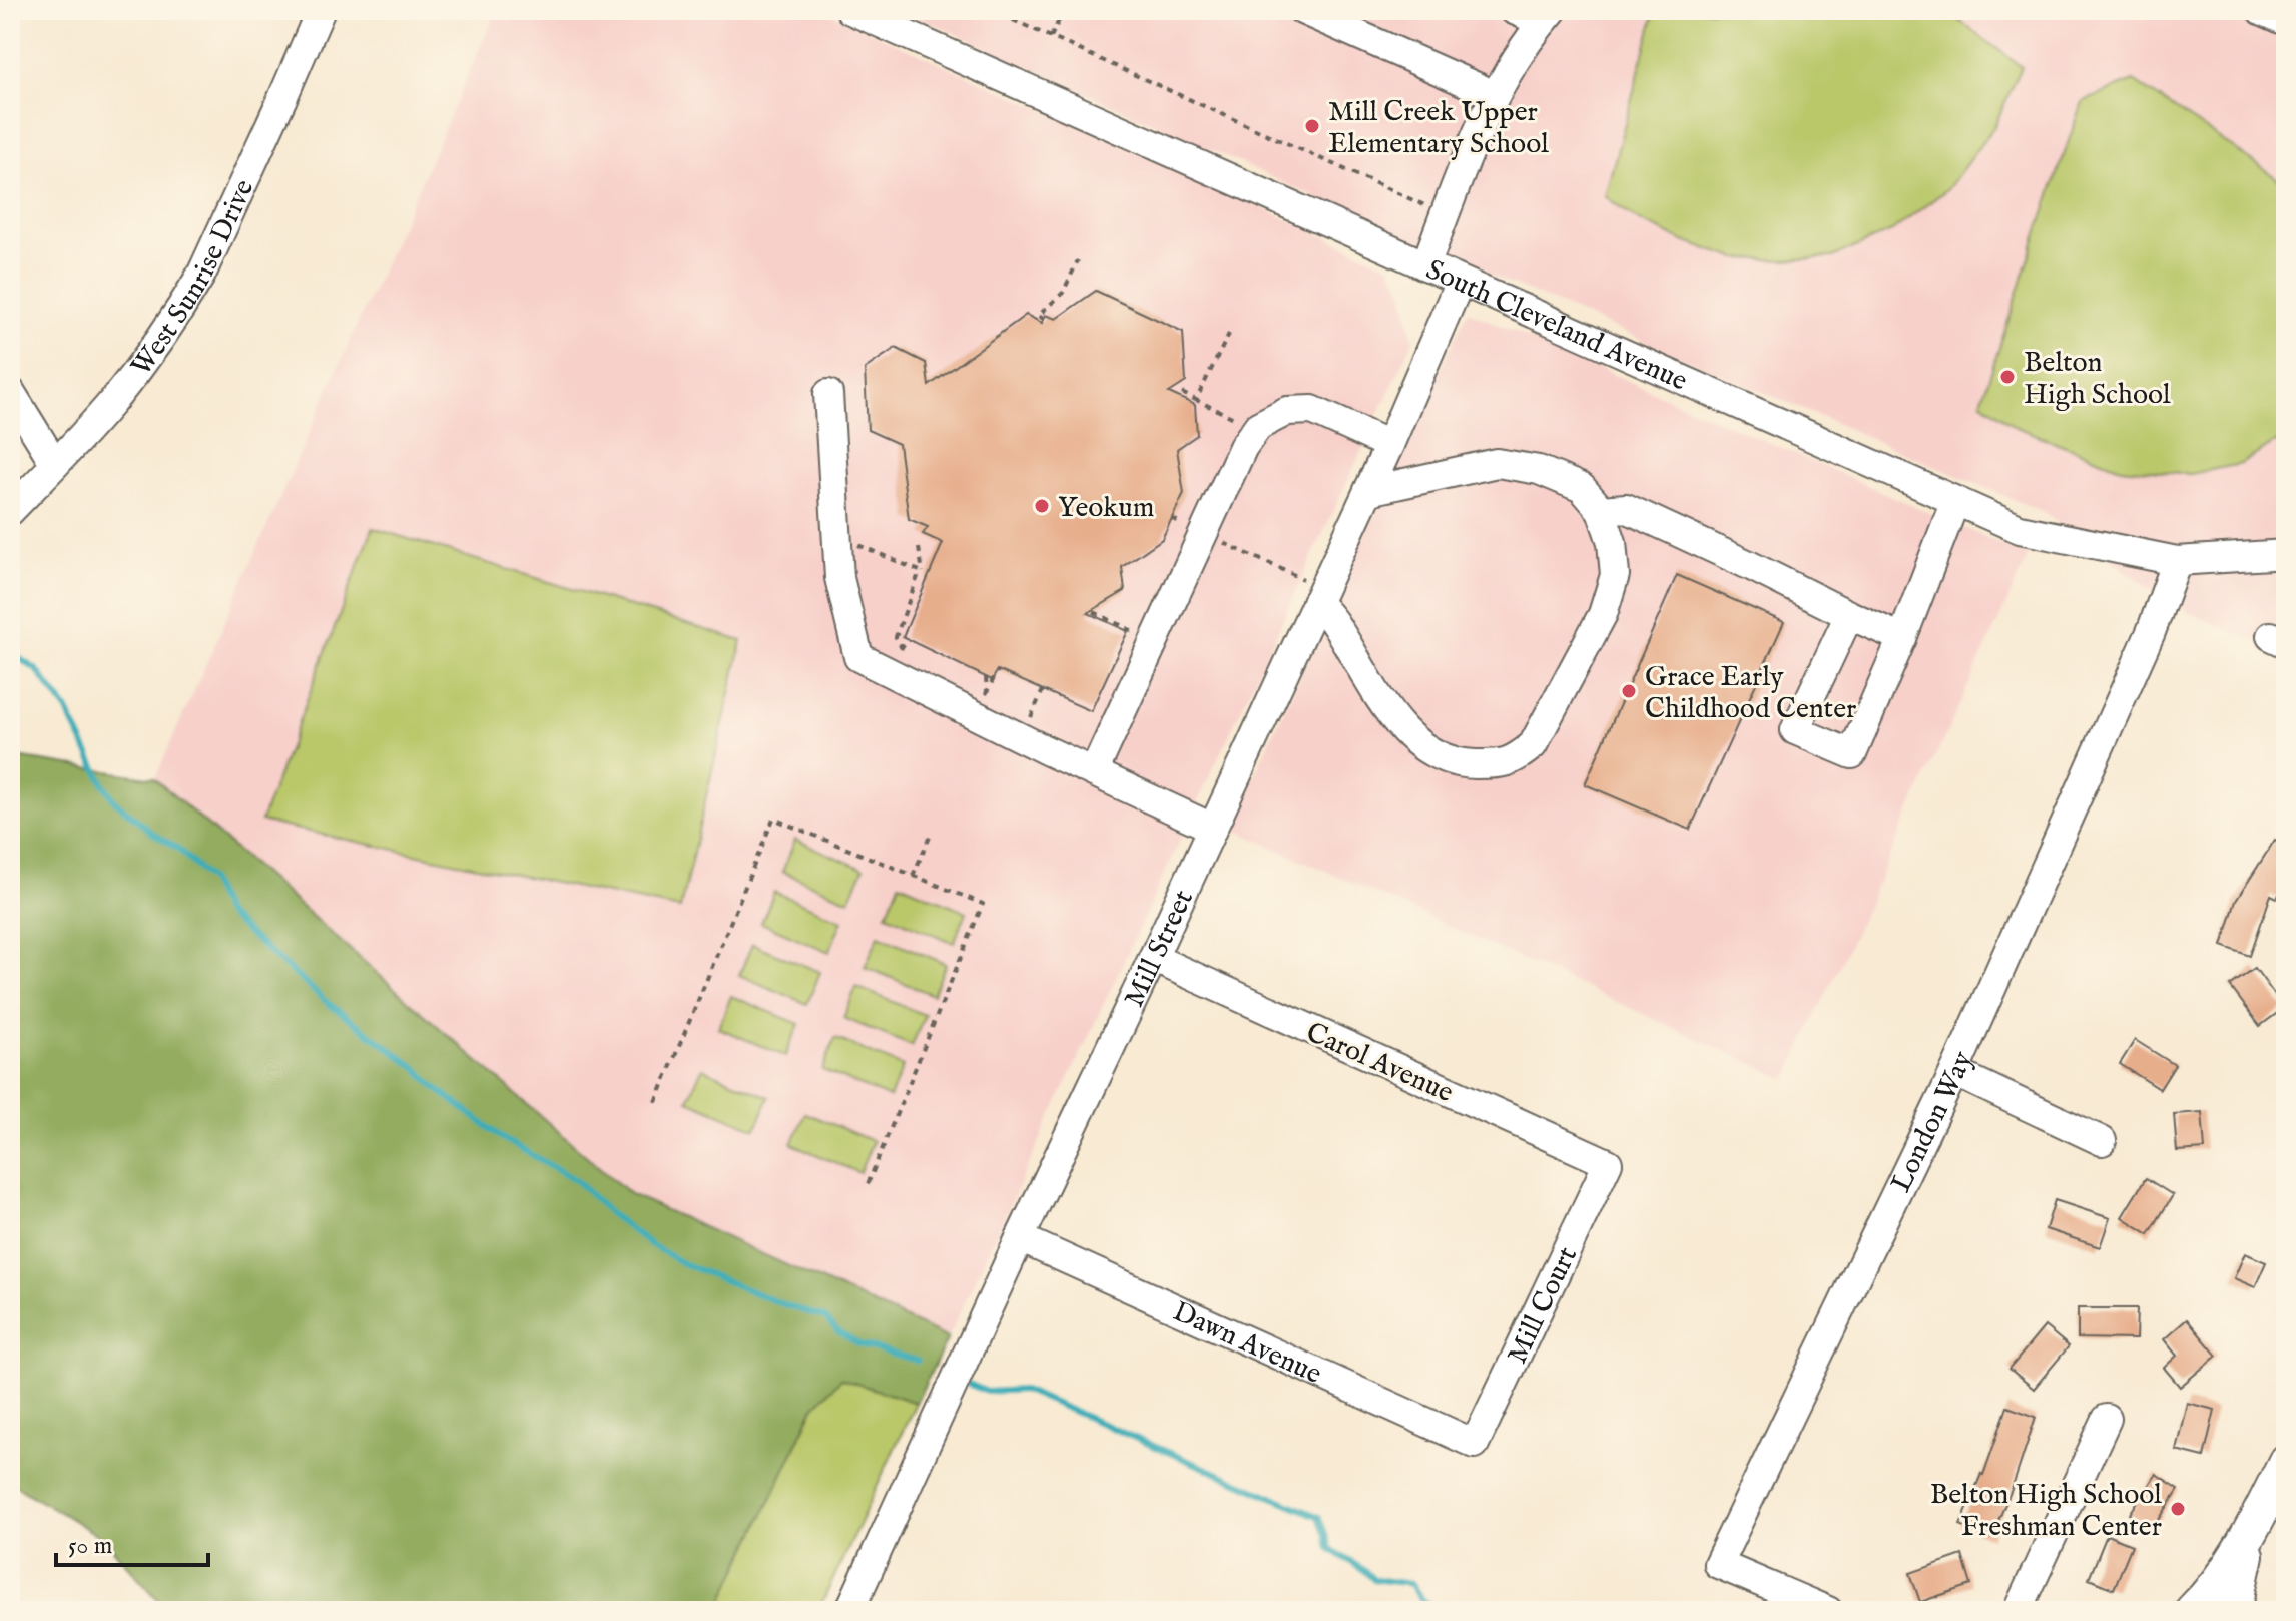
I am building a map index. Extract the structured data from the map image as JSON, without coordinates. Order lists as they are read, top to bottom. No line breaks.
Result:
{"streets":{"street":["West Sunrise Drive","South Cleveland Avenue","Mill Street","Carol Avenue","London Way","Mill Court","Dawn Avenue"]},"crossings":[["South Cleveland Avenue","Mill Street"],["South Cleveland Avenue","London Way"],["Mill Street","Carol Avenue"],["Mill Street","Dawn Avenue"],["Carol Avenue","Mill Court"],["Mill Court","Dawn Avenue"]],"places":["Mill Creek Upper Elementary School","Belton High School","Yeokum","Grace Early Childhood Center","Belton High School Freshman Center"],"scale_bar":"50 m"}
